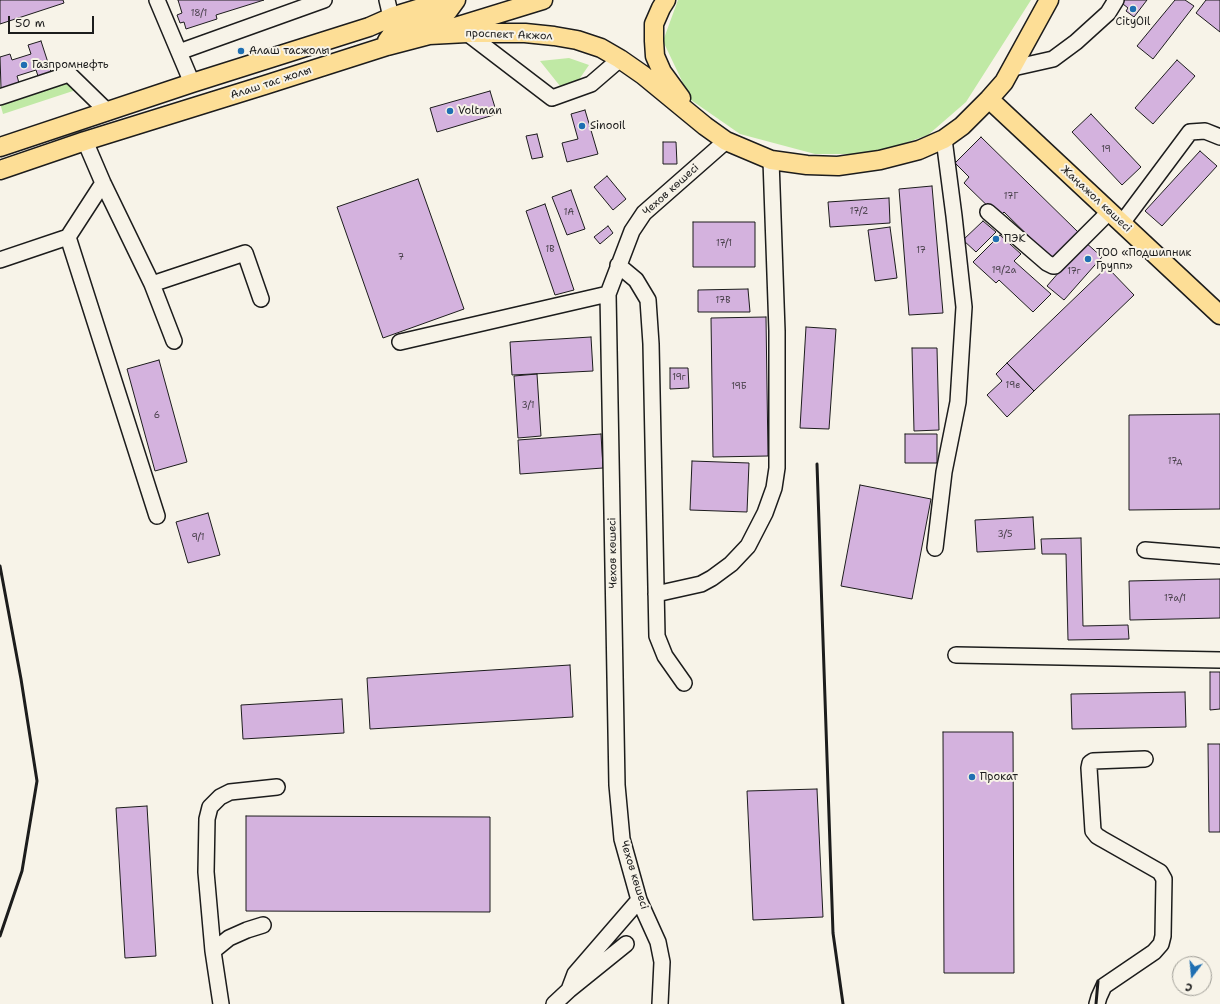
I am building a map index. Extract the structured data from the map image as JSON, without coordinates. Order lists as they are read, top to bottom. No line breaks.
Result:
{"streets":{"main road":["проспект Акжол","Алаш тас жолы","Жаңажол көшесі"],"lane":["Чехов көшесі"]},"crossings":[["проспект Акжол","Алаш тас жолы"],["проспект Акжол","Чехов көшесі"],["проспект Акжол","Жаңажол көшесі"]],"places":["CityOil","Алаш тасжолы","Газпромнефть","Voltman","Sinooil","ПЭК","ТОО «Подшипник Групп»","Прокат"],"house_numbers":["18/1","19","17Г","17/2","1А","17/1","1В","17","7","19/2а","17г","17В","19г","19е","19Б","3/1","6","17д","3/5","9/1","17а/1"],"scale_bar":"50 m","north":"bottom"}
